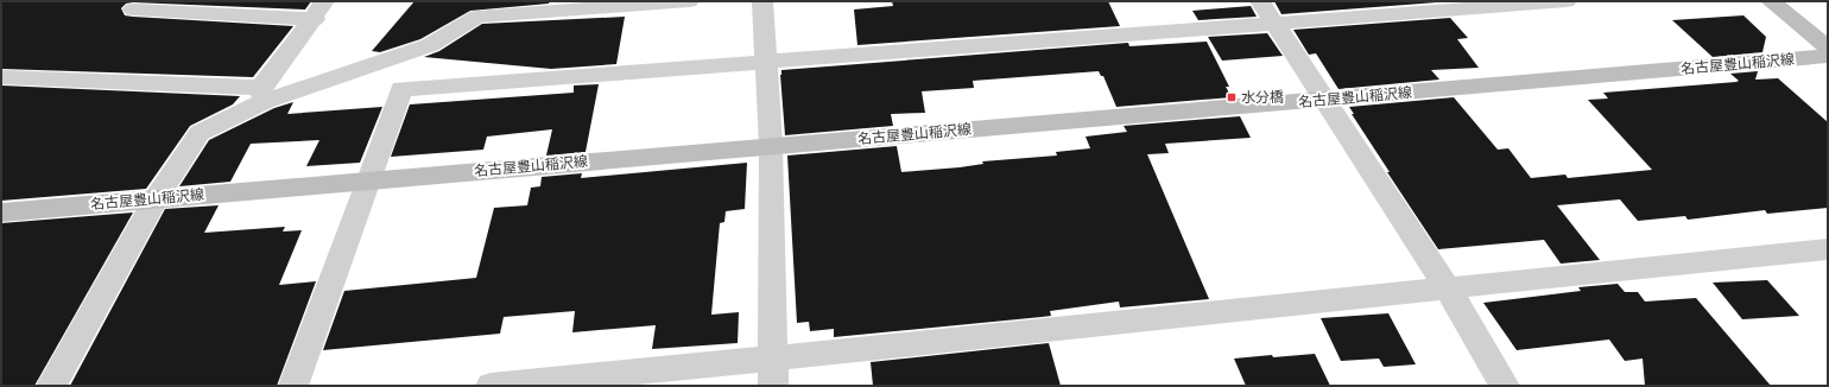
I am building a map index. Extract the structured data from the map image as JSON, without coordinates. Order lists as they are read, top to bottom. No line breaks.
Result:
{"streets":{"main road":["名古屋豊山稲沢線"]},"places":{"transit":["水分橋"]}}
